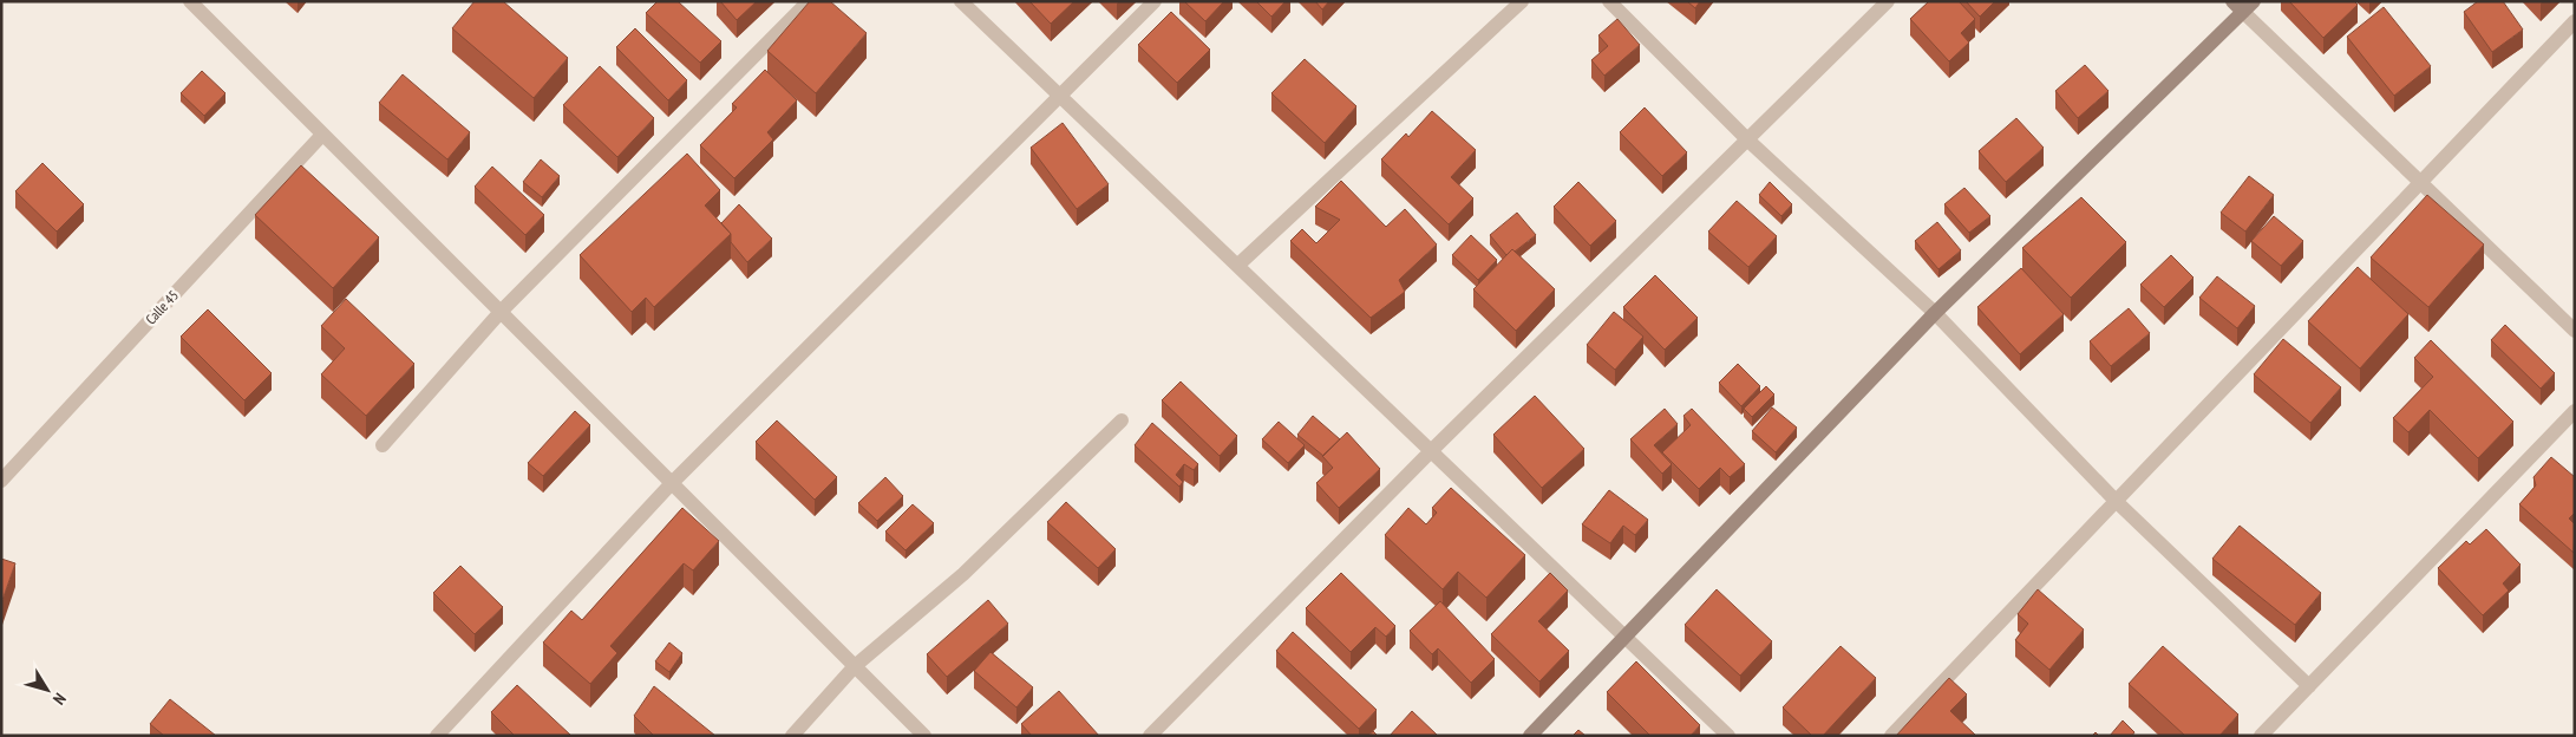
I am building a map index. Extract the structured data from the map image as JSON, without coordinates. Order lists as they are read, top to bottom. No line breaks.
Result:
{"streets":{"street":["Calle 45"]},"north":"bottom right"}
